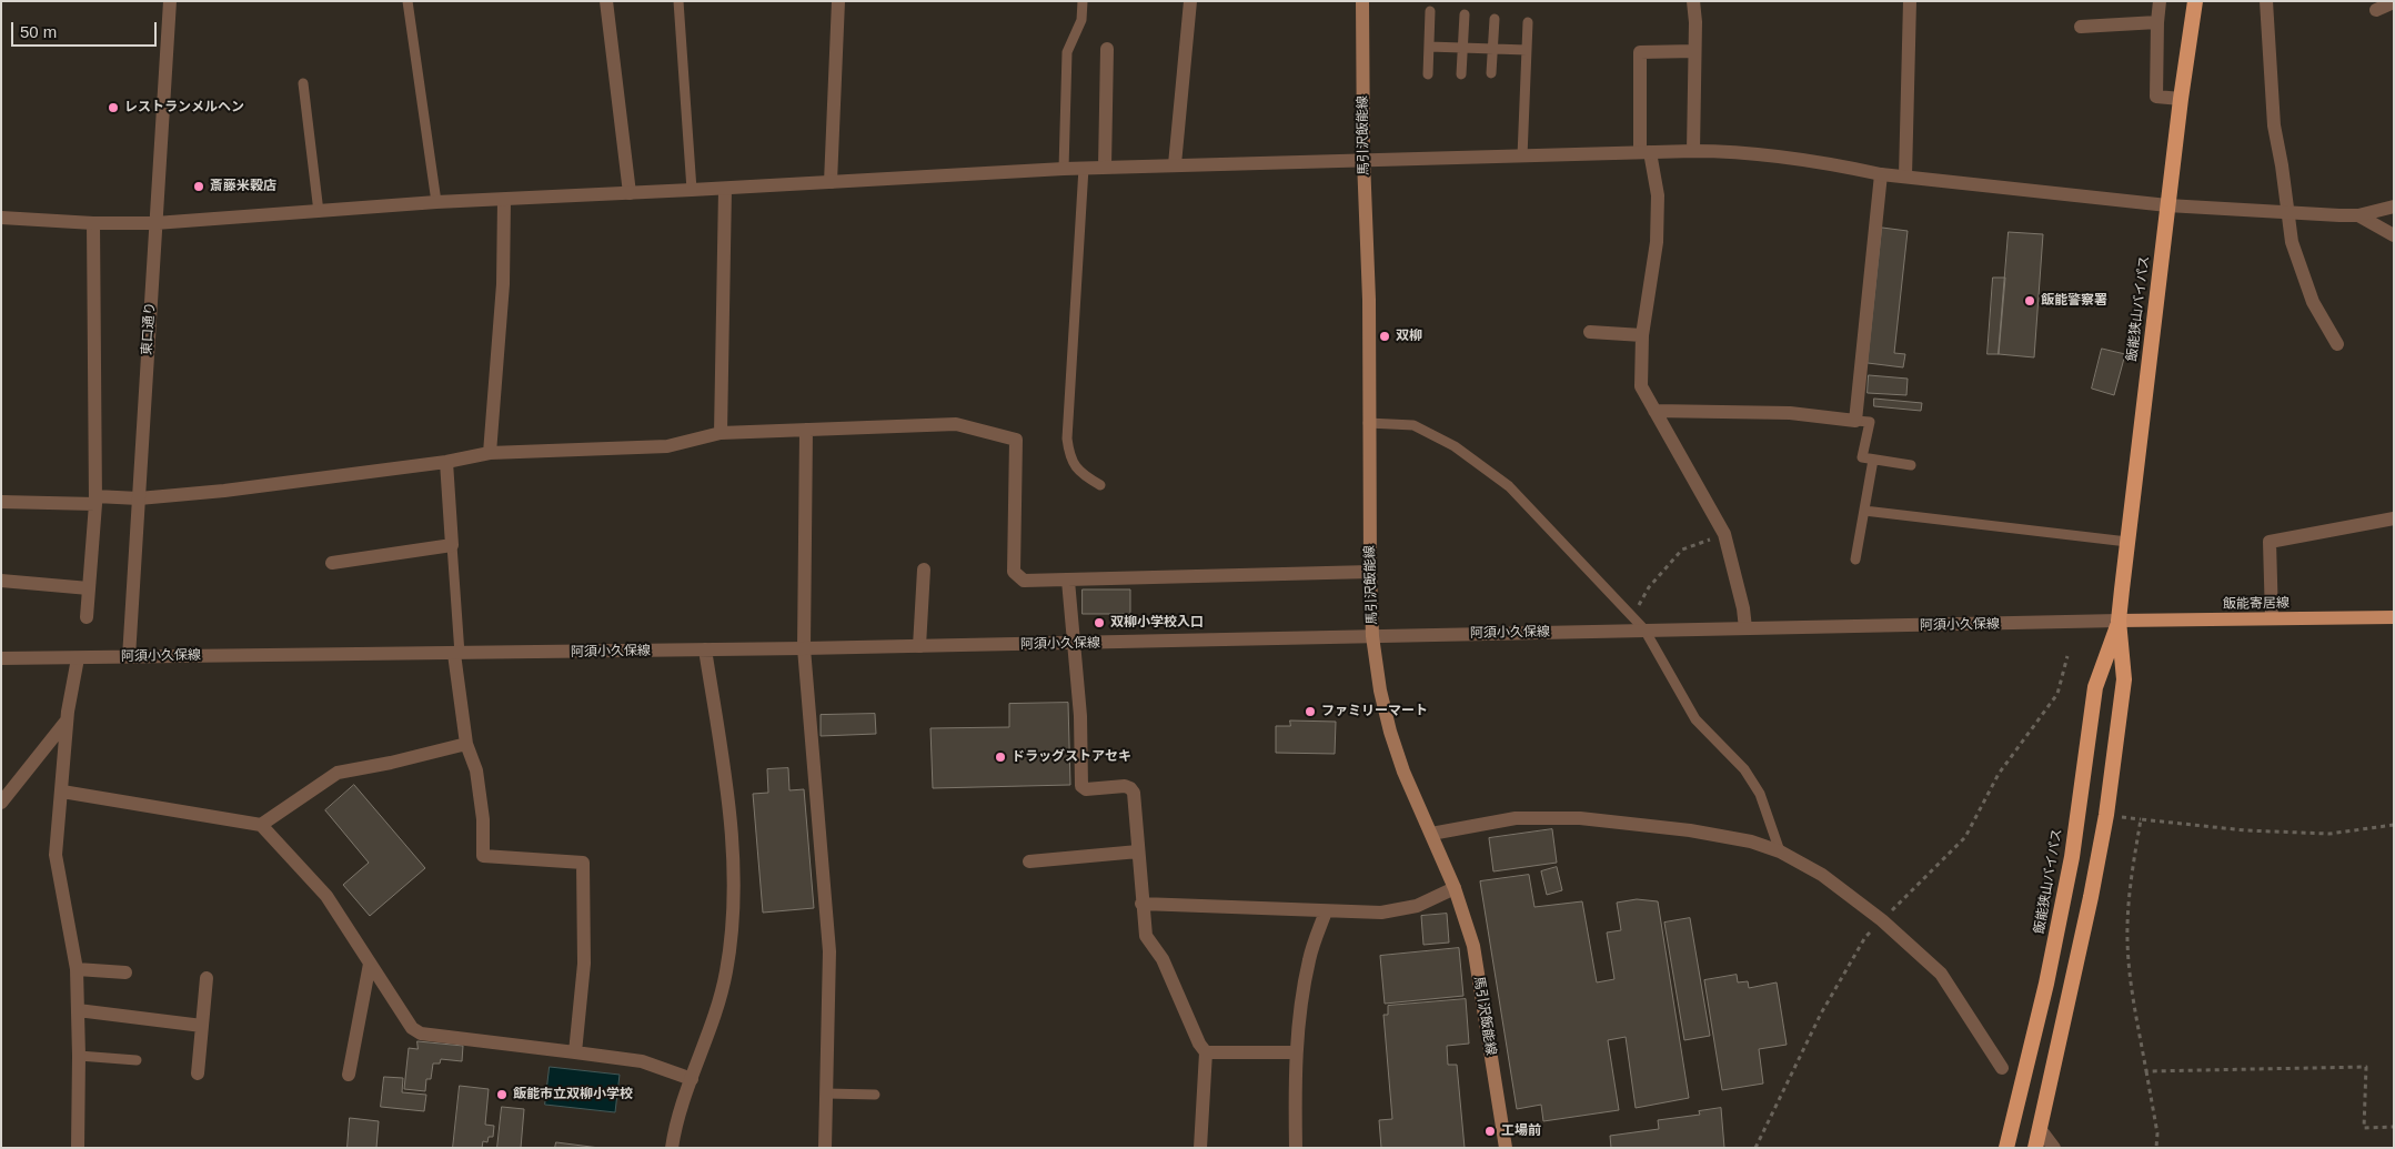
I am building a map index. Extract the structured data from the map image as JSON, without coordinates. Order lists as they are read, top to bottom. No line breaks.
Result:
{"streets":{"highway":["飯能狭山バイパス"],"main road":["馬引沢飯能線","飯能寄居線"],"street":["東口通り","阿須小久保線"]},"crossings":[["馬引沢飯能線","阿須小久保線"],["飯能狭山バイパス","飯能寄居線"],["飯能狭山バイパス","阿須小久保線"],["東口通り","阿須小久保線"],["飯能寄居線","阿須小久保線"]],"places":["レストランメルヘン","斎藤米穀店","飯能警察署","双柳","双柳小学校入口","ファミリーマート","ドラッグストアセキ","飯能市立双柳小学校","工場前"],"scale_bar":"50 m"}
